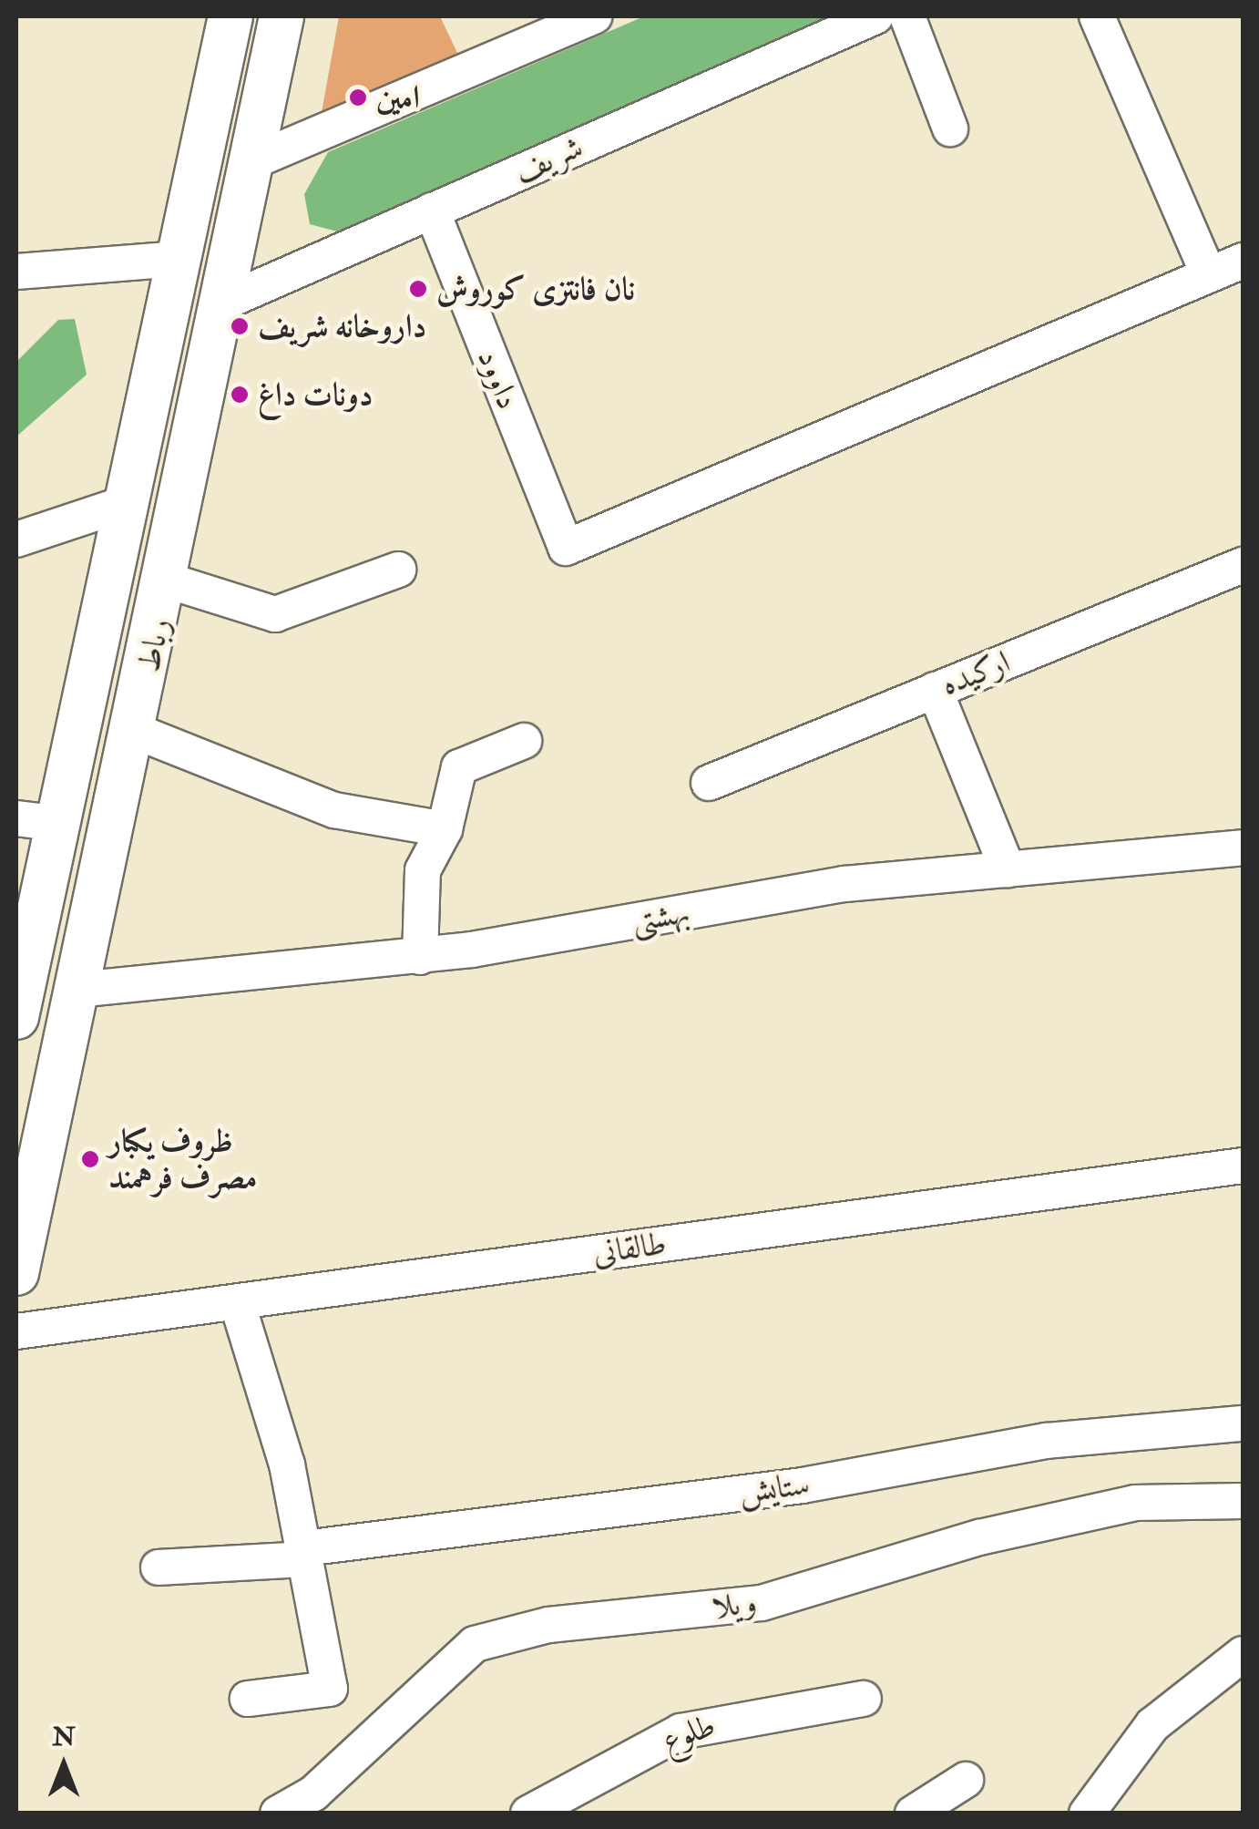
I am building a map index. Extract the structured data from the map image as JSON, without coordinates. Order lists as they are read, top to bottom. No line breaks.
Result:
{"streets":{"main road":["رباط"],"street":["شریف","داوود","ارکیده","بهشتی","طالقانی","ستایش","ویلا","طلوع"]},"crossings":[["شریف","داوود"],["شریف","رباط"],["رباط","بهشتی"]],"places":["امین","نان فانتزی کوروش","داروخانه شریف","دونات داغ","ظروف یکبار مصرف فرهمند"],"north":"top"}
